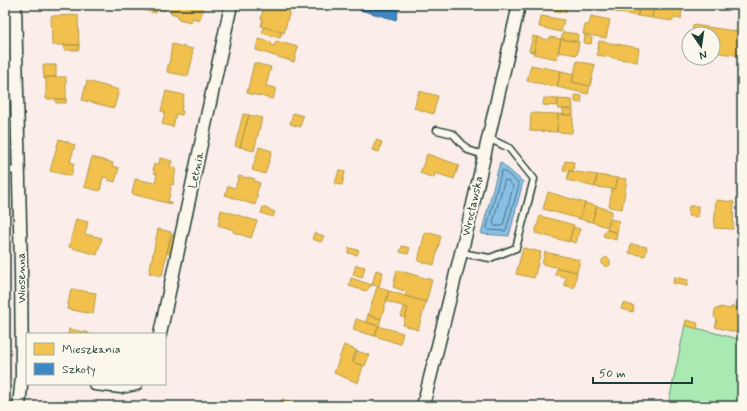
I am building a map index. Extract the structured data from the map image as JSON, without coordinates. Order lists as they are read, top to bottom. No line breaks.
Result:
{"streets":{"street":["Letnia","Wrocławska","Wiosenna"]},"legend":["Mieszkania","Szkoły"],"scale_bar":"50 m","north":"bottom"}
